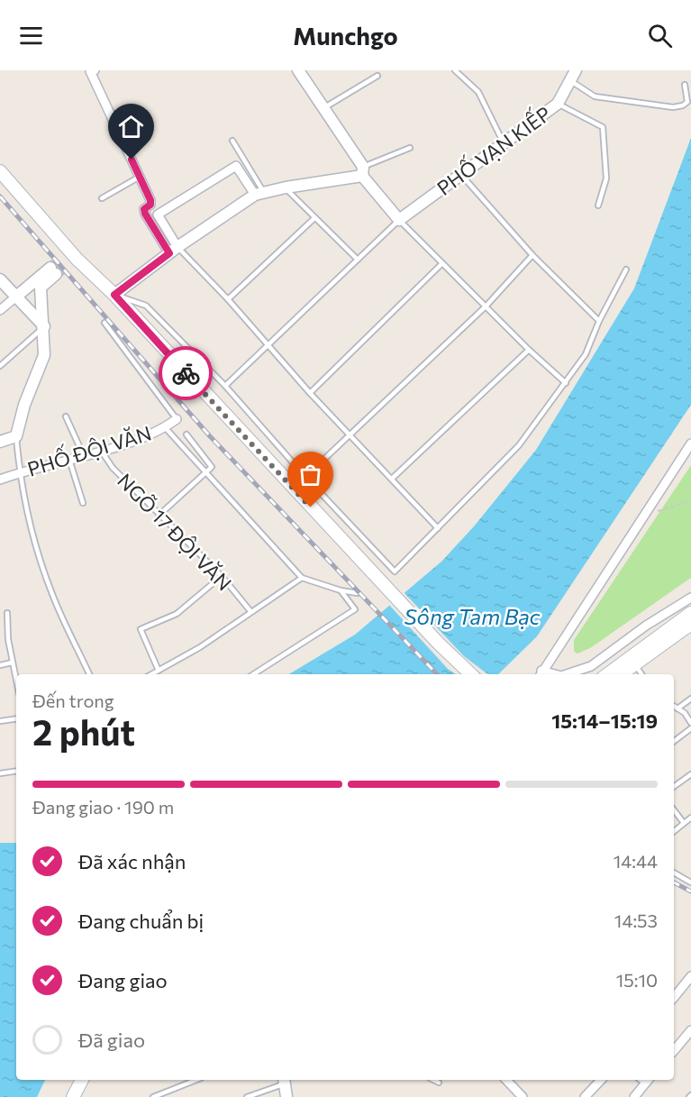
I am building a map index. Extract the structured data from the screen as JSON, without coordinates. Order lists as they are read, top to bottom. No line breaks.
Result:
{"streets":{"street":["PHỐ VẠN KIẾP","PHỐ ĐỘI VĂN"],"lane":["NGÕ 17 ĐỘI VĂN"]},"crossings":[["PHỐ ĐỘI VĂN","NGÕ 17 ĐỘI VĂN"]],"water":["Sông Tam Bạc"],"page":{"header":"Munchgo","heading":["2 phút","Đến trong","15:14–15:19"],"bar":"Đang giao · 190 m","list":[["Đã xác nhận","14:44"],["Đang chuẩn bị","14:53"],["Đang giao","15:10"],"Đã giao"]}}
